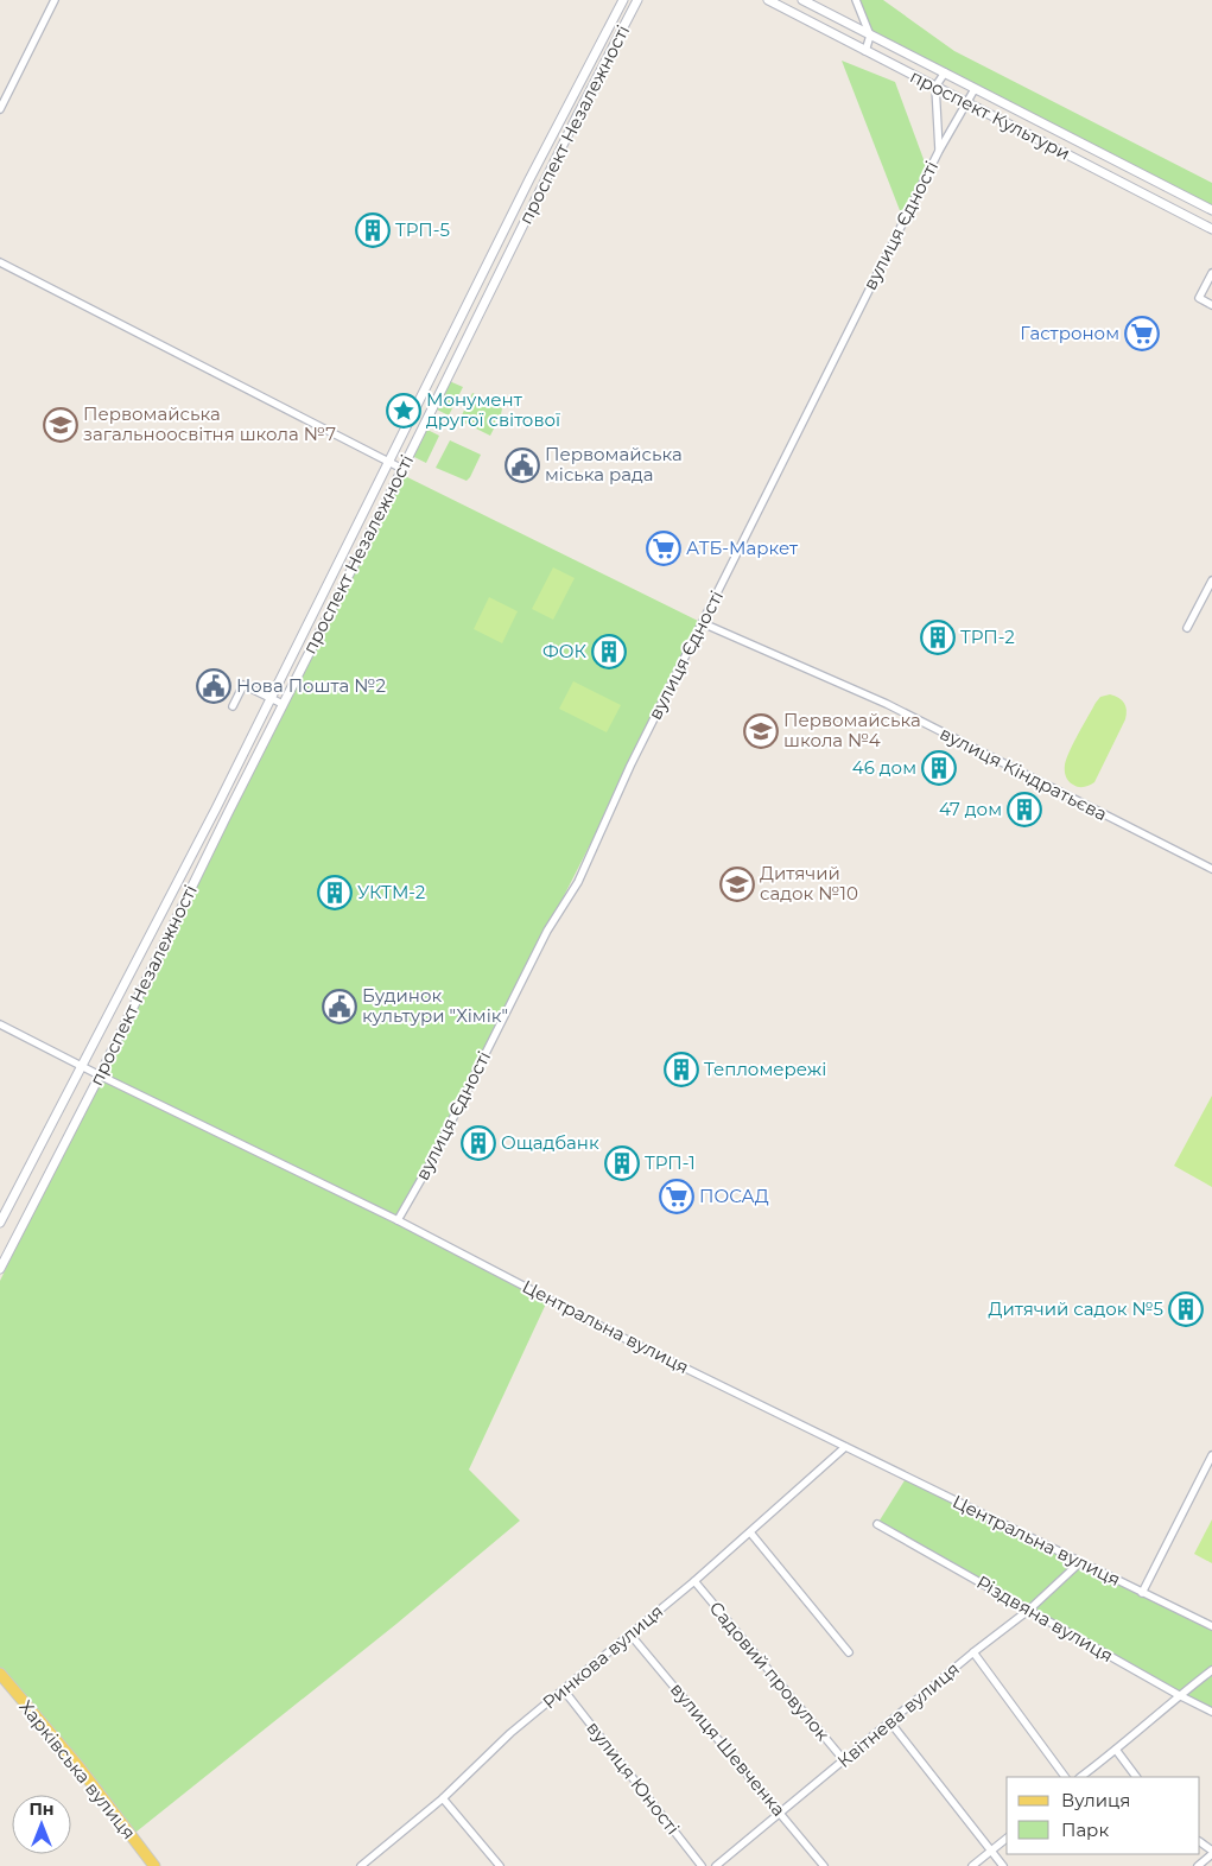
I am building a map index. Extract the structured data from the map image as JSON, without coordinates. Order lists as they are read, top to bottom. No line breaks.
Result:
{"streets":{"main road":["Харківська вулиця"],"street":["проспект Культури","проспект Незалежності","вулиця Єдності","вулиця Кіндратьєва","Центральна вулиця","Різдвяна вулиця","Ринкова вулиця","Садовий провулок","Квітнева вулиця","вулиця Шевченка","вулиця Юності"]},"crossings":[["проспект Культури","вулиця Єдності"],["проспект Незалежності","Центральна вулиця"],["вулиця Єдності","вулиця Кіндратьєва"],["вулиця Єдності","Центральна вулиця"],["Центральна вулиця","Ринкова вулиця"],["Центральна вулиця","Квітнева вулиця"],["Різдвяна вулиця","Квітнева вулиця"],["Ринкова вулиця","Садовий провулок"],["Ринкова вулиця","вулиця Шевченка"],["Ринкова вулиця","вулиця Юності"],["Садовий провулок","Квітнева вулиця"],["Квітнева вулиця","вулиця Шевченка"]],"places":{"building":["ТРП-5","ТРП-2","ФОК","46 дом","47 дом","УКТМ-2","Тепломережі","Ощадбанк","ТРП-1","Дитячий садок №5"],"supermarket":["Гастроном","АТБ-Маркет","ПОСАД"],"place":["Монумент другої світової"],"school or university":["Первомайська загальноосвітня школа №7","Первомайська школа №4","Дитячий садок №10"],"public building":["Первомайська мiська рада","Нова Пошта №2","Будинок культури \"Хімік\""]},"legend":["Вулиця","Парк"],"north":"top"}
